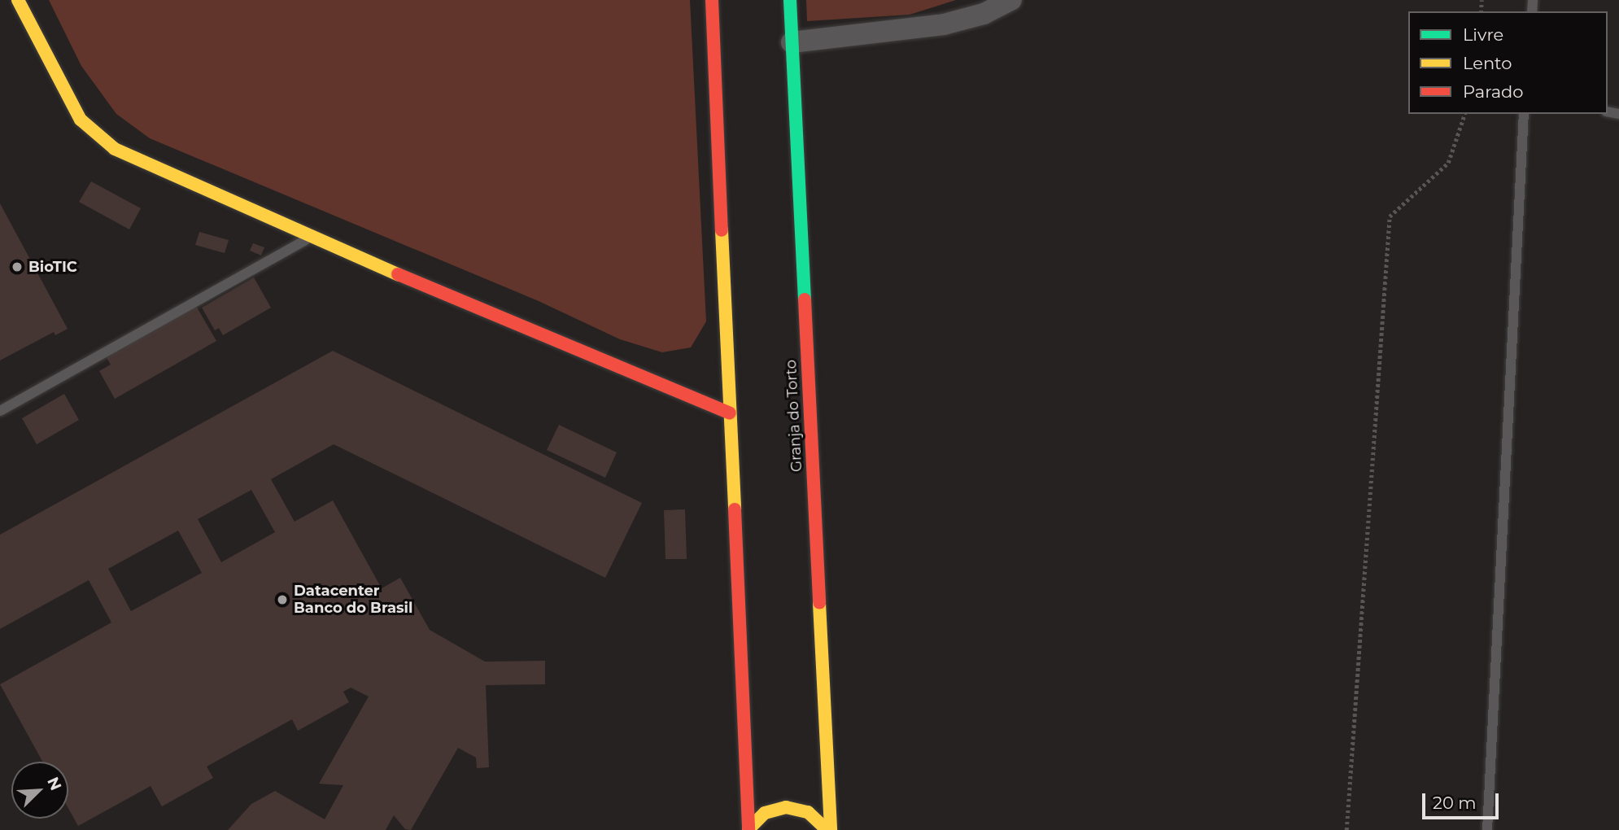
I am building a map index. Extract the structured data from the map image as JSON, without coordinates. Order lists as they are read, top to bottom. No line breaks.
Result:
{"streets":{"street":["Granja do Torto"]},"places":["BioTIC","Datacenter Banco do Brasil"],"legend":["Livre","Lento","Parado"],"scale_bar":"20 m","north":"top right"}
